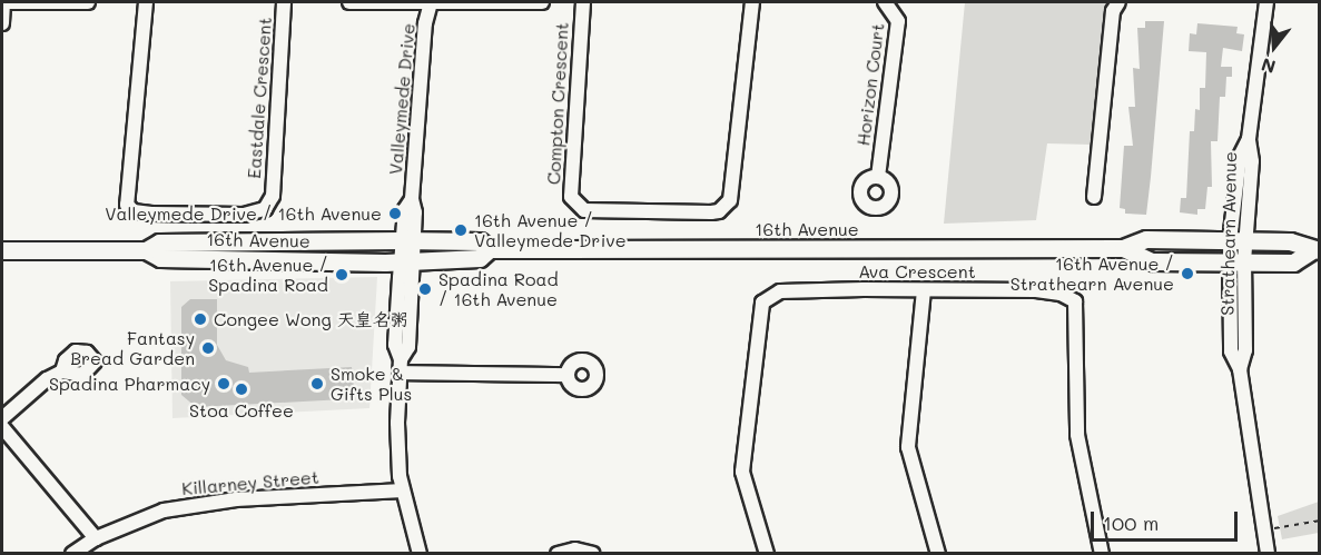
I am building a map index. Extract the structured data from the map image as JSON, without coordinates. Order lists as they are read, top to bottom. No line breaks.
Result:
{"streets":{"main road":["16th Avenue"],"street":["Horizon Court","Eastdale Crescent","Valleymede Drive","Compton Crescent","Strathearn Avenue","Ava Crescent","Killarney Street"]},"crossings":[["Valleymede Drive","16th Avenue"],["Valleymede Drive","Killarney Street"],["16th Avenue","Strathearn Avenue"]],"places":["Valleymede Drive / 16th Avenue","16th Avenue / Valleymede Drive","16th Avenue / Strathearn Avenue","16th Avenue / Spadina Road","Spadina Road / 16th Avenue","Congee Wong 天皇名粥","Fantasy Bread Garden","Spadina Pharmacy","Smoke & Gifts Plus","Stoa Coffee"],"scale_bar":"100 m","north":"bottom"}
